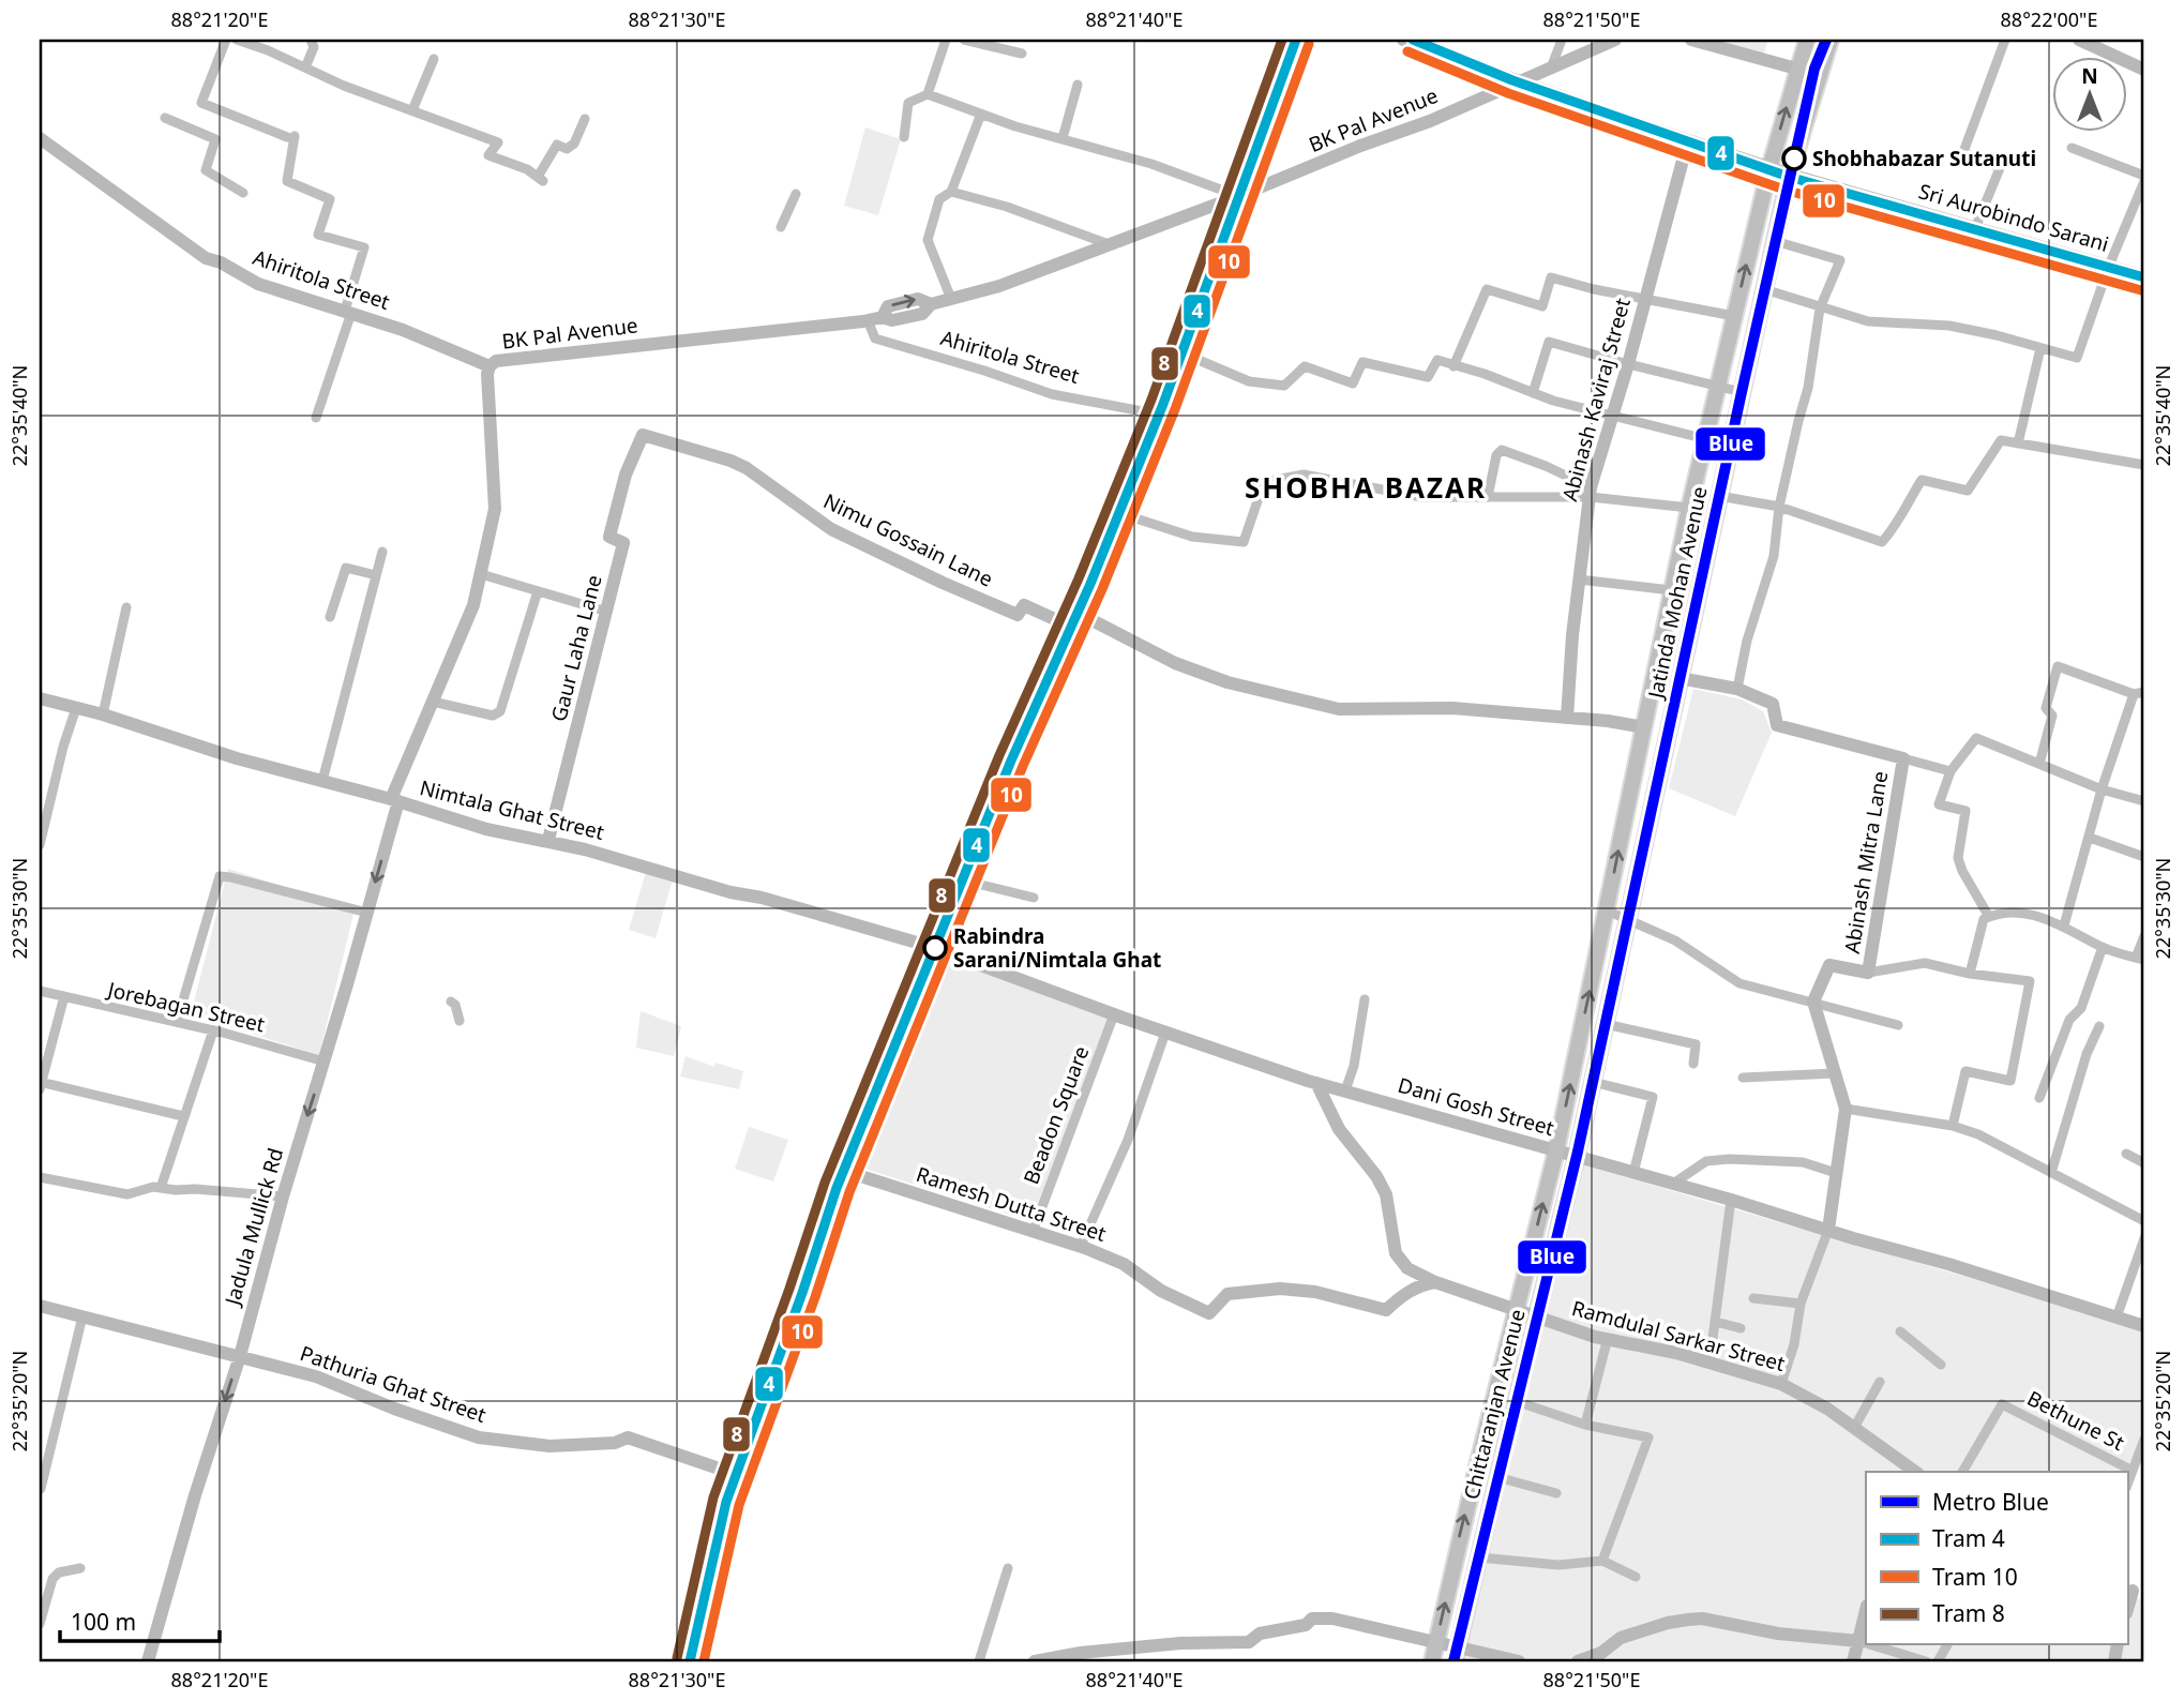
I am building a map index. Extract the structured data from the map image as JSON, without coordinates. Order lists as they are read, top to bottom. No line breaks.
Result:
{"streets":{"main road":["Jatinda Mohan Avenue","Chittaranjan Avenue"],"street":["BK Pal Avenue","Sri Aurobindo Sarani","Ahiritola Street","Abinash Kaviraj Street","Nimu Gossain Lane","Gaur Laha Lane","Nimtala Ghat Street","Abinash Mitra Lane","Jorebagan Street","Dani Gosh Street","Beadon Square","Ramesh Dutta Street","Jadula Mullick Rd","Ramdulal Sarkar Street","Pathuria Ghat Street","Bethune St"]},"crossings":[["BK Pal Avenue","Sri Aurobindo Sarani"],["BK Pal Avenue","Ahiritola Street"],["BK Pal Avenue","Nimtala Ghat Street"],["BK Pal Avenue","Jadula Mullick Rd"],["Sri Aurobindo Sarani","Abinash Kaviraj Street"],["Sri Aurobindo Sarani","Jatinda Mohan Avenue"],["Nimu Gossain Lane","Gaur Laha Lane"],["Jatinda Mohan Avenue","Dani Gosh Street"],["Jatinda Mohan Avenue","Chittaranjan Avenue"],["Gaur Laha Lane","Nimtala Ghat Street"],["Nimtala Ghat Street","Dani Gosh Street"],["Nimtala Ghat Street","Jadula Mullick Rd"],["Jorebagan Street","Jadula Mullick Rd"],["Dani Gosh Street","Beadon Square"],["Dani Gosh Street","Chittaranjan Avenue"],["Beadon Square","Ramesh Dutta Street"],["Jadula Mullick Rd","Pathuria Ghat Street"],["Ramdulal Sarkar Street","Chittaranjan Avenue"]],"one_way":["Jadula Mullick Rd"],"districts":["SHOBHA BAZAR"],"places":["Shobhabazar Sutanuti","Rabindra Sarani/Nimtala Ghat"],"lines":["metro line Blue","tram line 4","tram line 8","tram line 10"],"legend":["Metro Blue","Tram 4","Tram 10","Tram 8"],"scale_bar":"100 m","north":"top","coordinates":["88°21'20\"E","88°21'30\"E","88°21'40\"E","88°21'50\"E","88°22'00\"E","22°35'40\"N","22°35'30\"N","22°35'20\"N"]}
